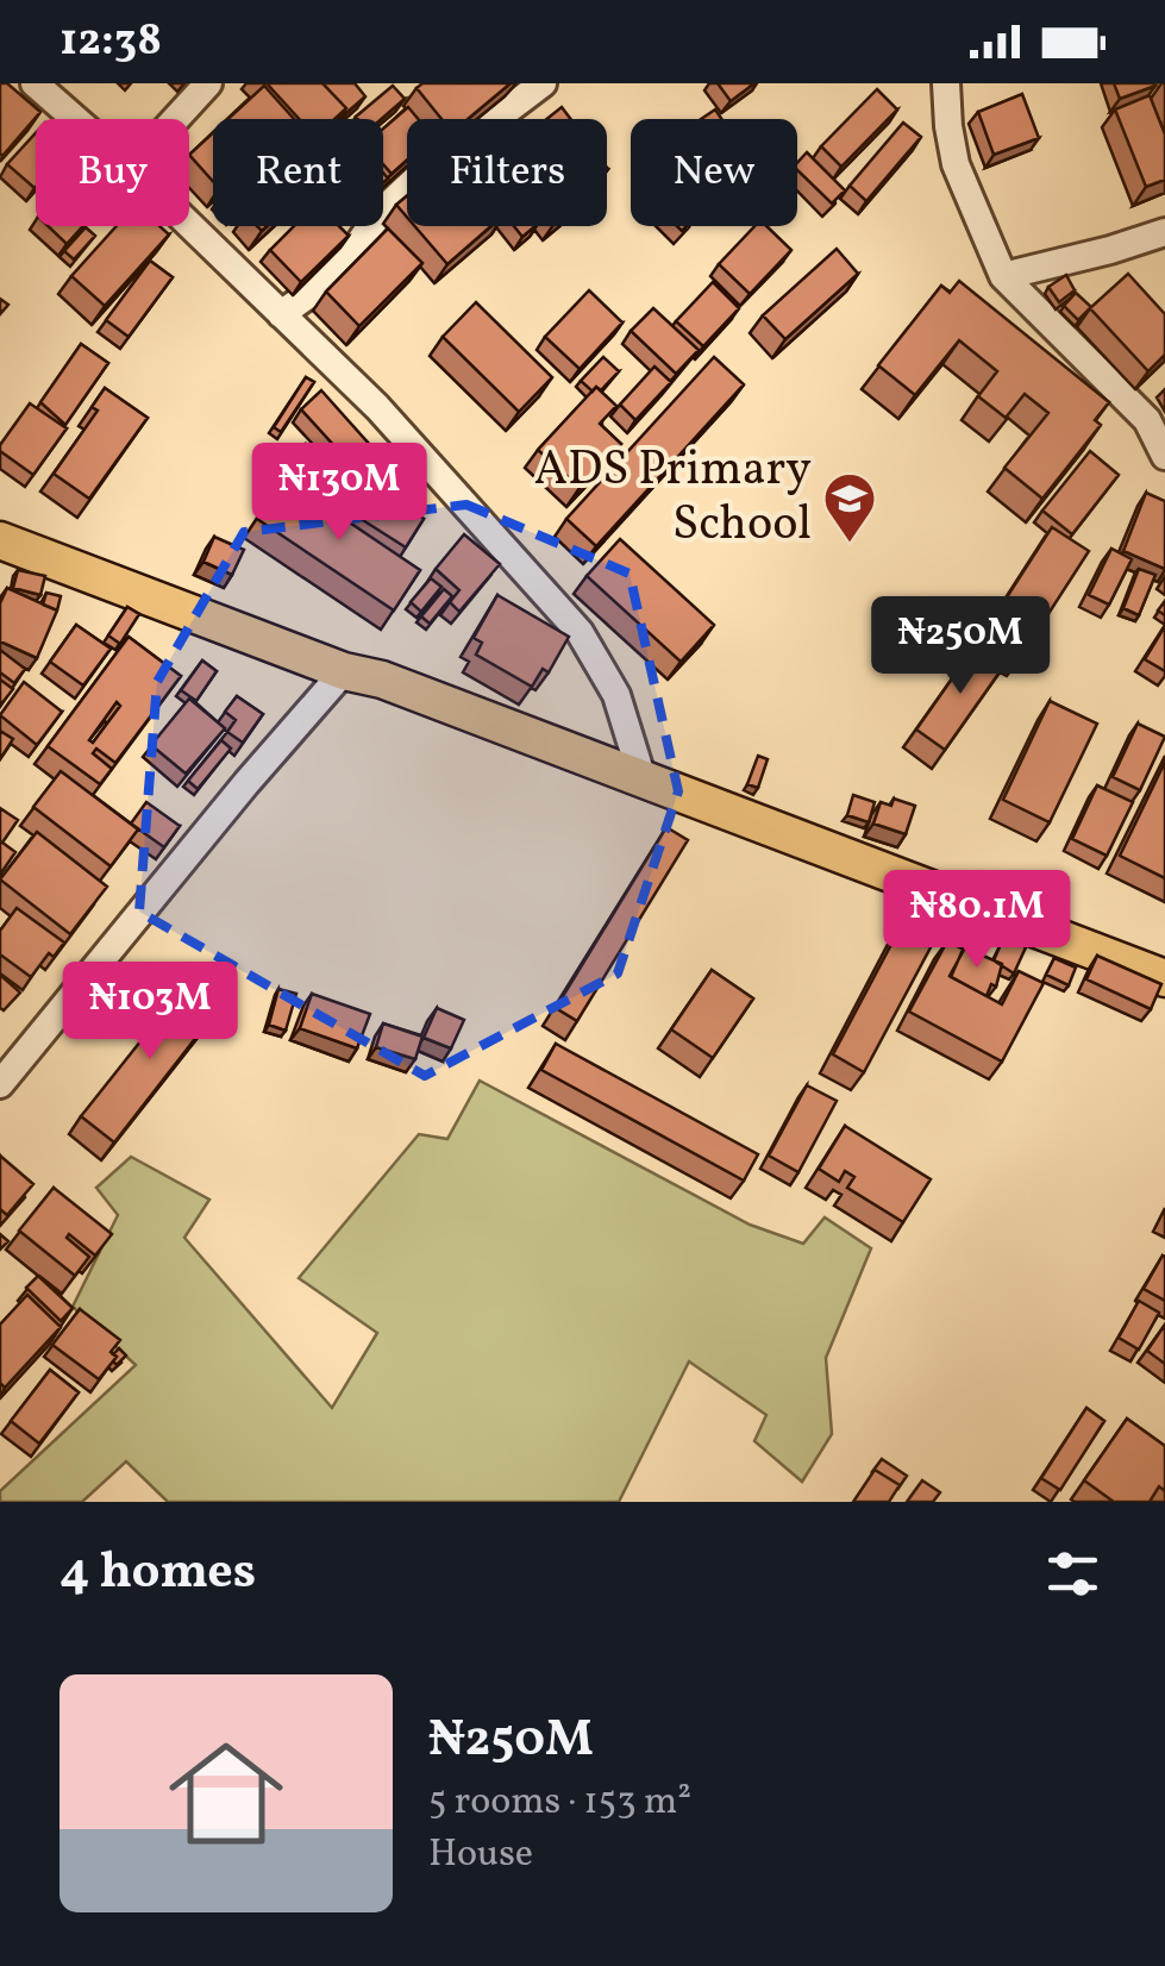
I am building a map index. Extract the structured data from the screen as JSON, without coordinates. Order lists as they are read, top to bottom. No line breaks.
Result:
{"places":{"school or university":["ADS Primary School"]},"page":{"status":"12:38","chip":["Buy","Rent","Filters","New"],"price":["₦130M","₦250M","₦80.1M","₦103M"],"heading":"4 homes","list":[{"name":"₦250M","note":"5 rooms · 153 m² · House"}]}}
